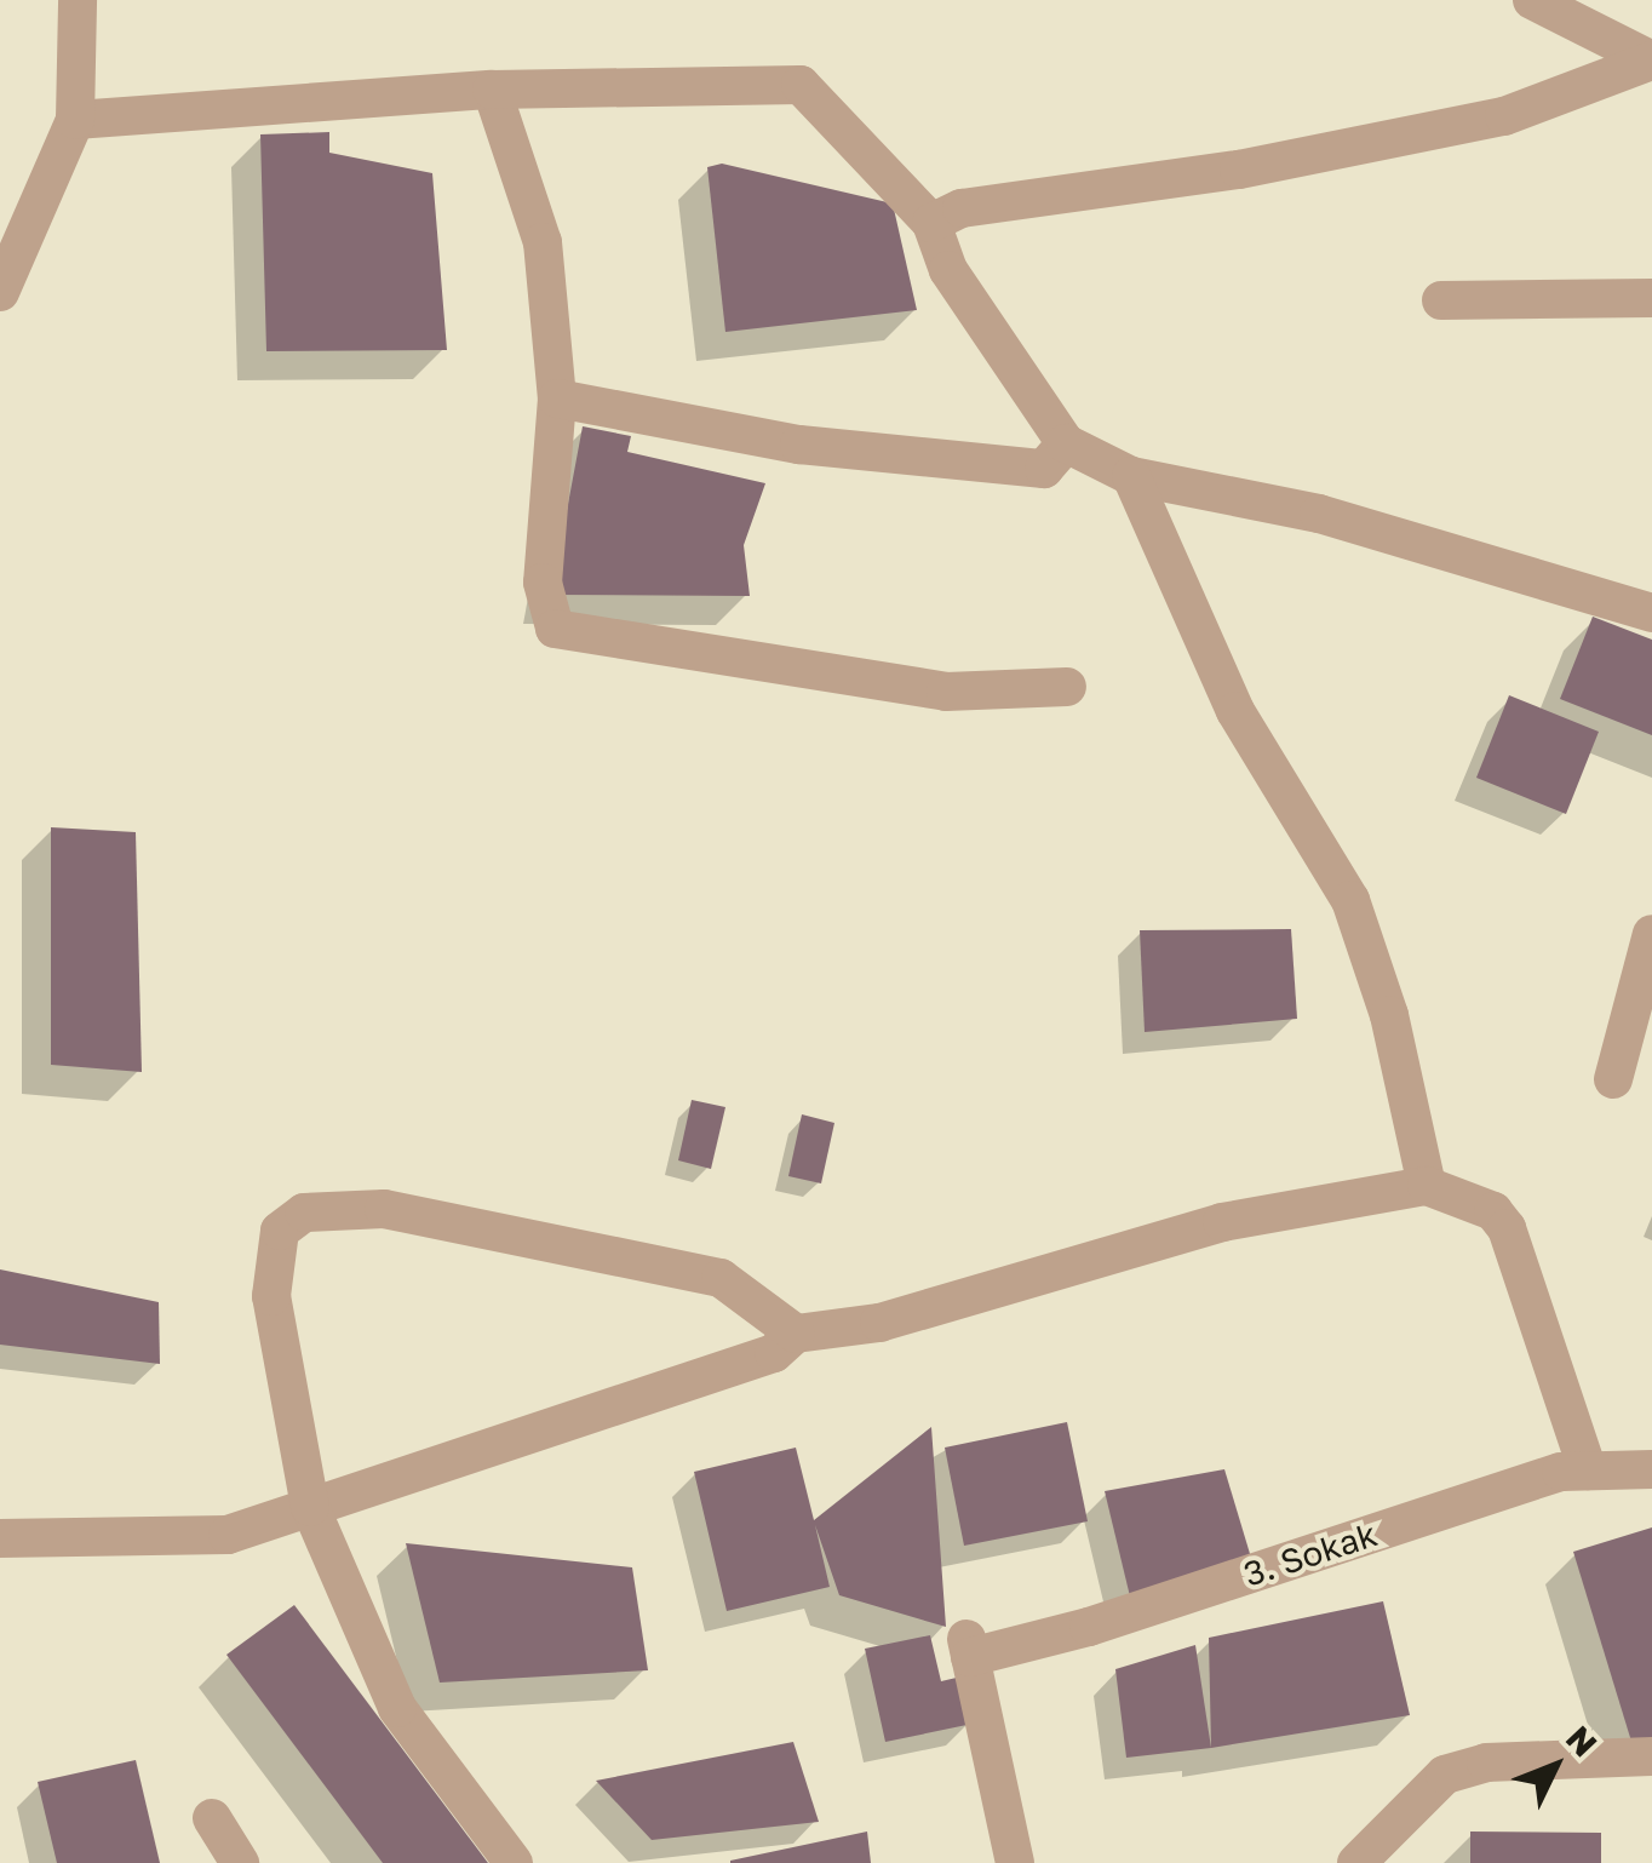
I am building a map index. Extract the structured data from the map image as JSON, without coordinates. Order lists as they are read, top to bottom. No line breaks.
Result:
{"streets":{"street":["3. Sokak"]},"north":"top right"}
